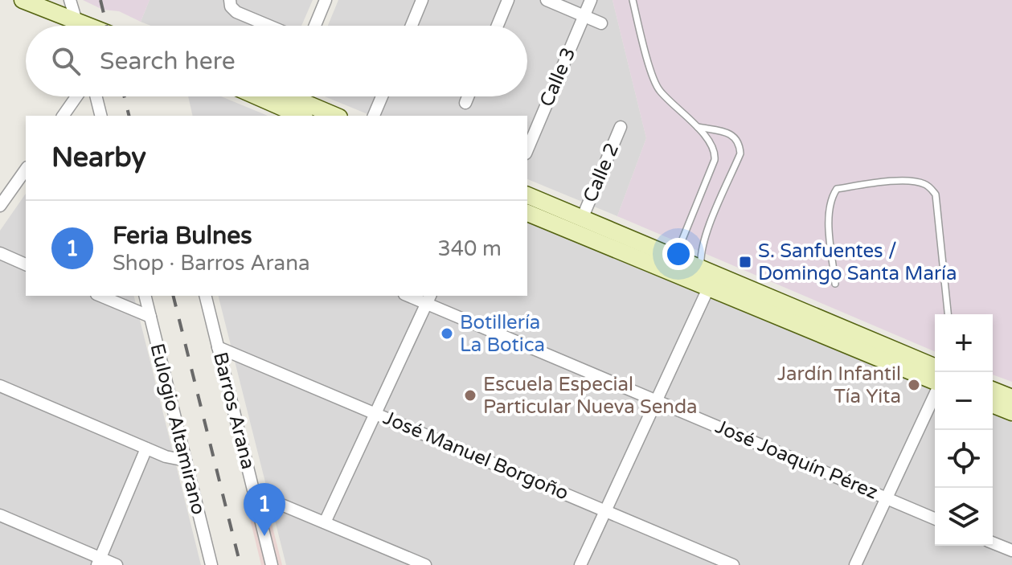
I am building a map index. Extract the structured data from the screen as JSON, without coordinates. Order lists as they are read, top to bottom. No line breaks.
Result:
{"streets":{"street":["Calle 3","Calle 2","Barros Arana","Eulogio Altamirano","José Manuel Borgoño","José Joaquín Pérez"]},"crossings":[["Barros Arana","José Manuel Borgoño"]],"places":{"transit":["S. Sanfuentes / Domingo Santa María"],"other":["Botillería La Botica","Jardín Infantil Tía Yita","Escuela Especial Particular Nueva Senda"]},"page":{"search":"Search here","heading":"Nearby","list":[{"mark":"1","name":"Feria Bulnes","note":"Shop · Barros Arana","value":"340 m"}],"map_buttons":["+","−"],"pins":"1"}}
